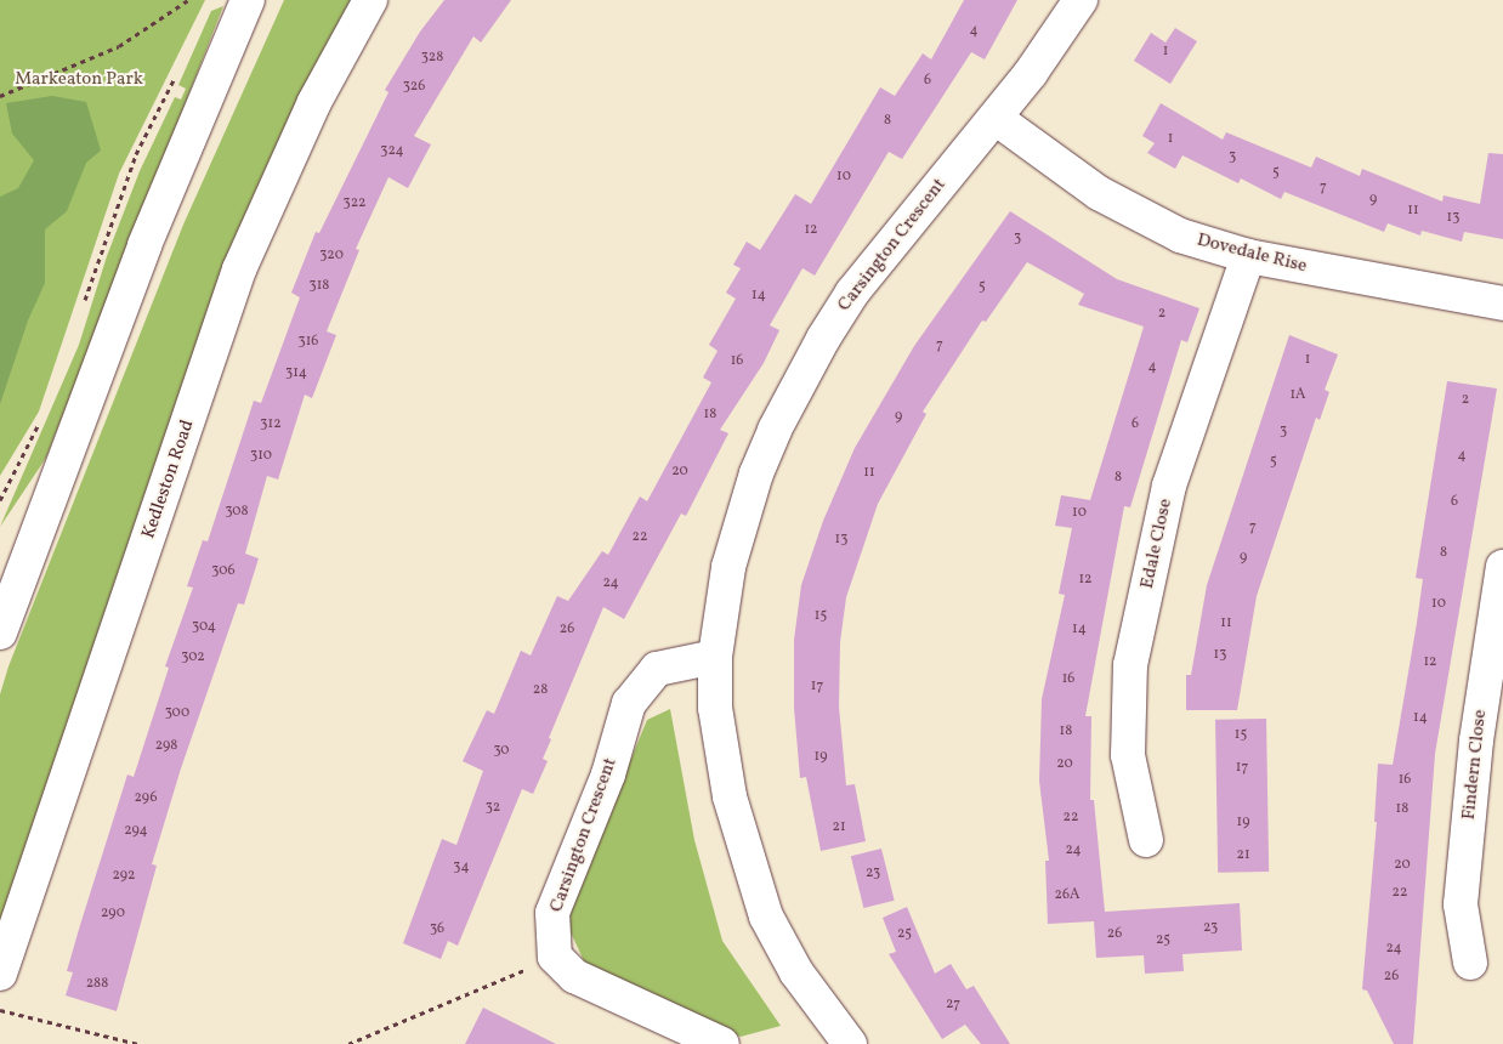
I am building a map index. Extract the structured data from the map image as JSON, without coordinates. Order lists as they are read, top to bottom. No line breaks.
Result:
{"streets":{"street":["Carsington Crescent","Dovedale Rise","Kedleston Road","Edale Close","Findern Close"]},"crossings":[["Carsington Crescent","Dovedale Rise"],["Dovedale Rise","Edale Close"]],"parks":["Markeaton Park"],"house_numbers":["4","1","328","6","326","8","1","324","3","5","10","7","9","322","11","13","12","3","320","318","5","14","2","316","7","1","16","4","314","1A","2","18","9","312","6","3","310","4","5","20","11","8","6","308","10","7","22","13","8","9","306","12","24","10","15","11","304","26","14","13","302","12","16","17","28","300","14","18","15","298","30","19","20","17","16","296","32","18","22","19","21","294","24","21","20","34","23","292","22","26A","290","23","36","25","26","25","24","26","288","27"]}
